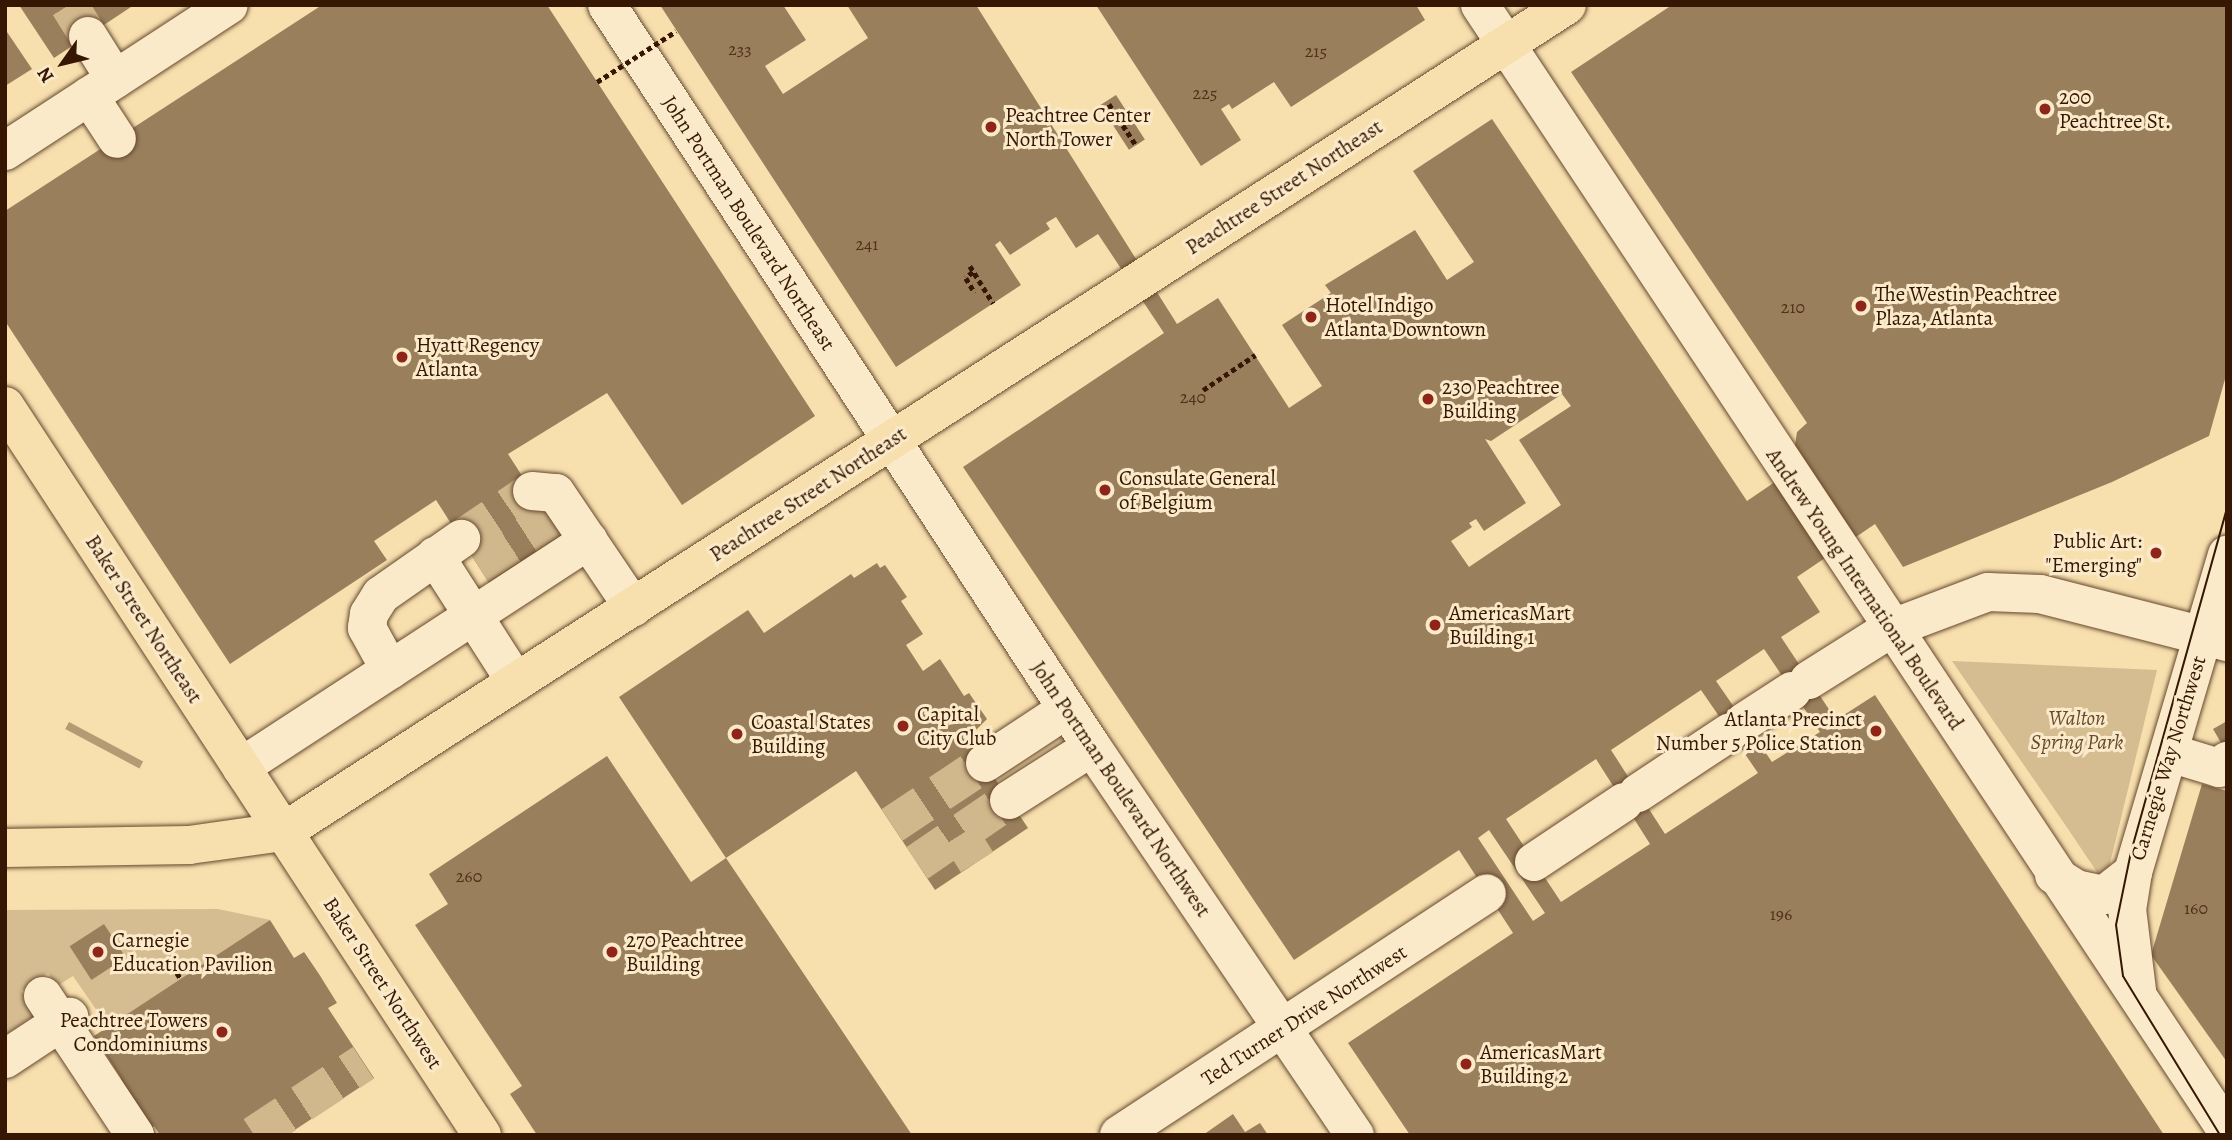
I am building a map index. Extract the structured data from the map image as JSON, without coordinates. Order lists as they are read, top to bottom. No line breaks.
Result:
{"streets":{"main road":["Peachtree Street Northeast","Baker Street Northeast","Baker Street Northwest"],"street":["John Portman Boulevard Northeast","Andrew Young International Boulevard","Carnegie Way Northwest","John Portman Boulevard Northwest","Ted Turner Drive Northwest"]},"crossings":[["Peachtree Street Northeast","John Portman Boulevard Northeast"],["Peachtree Street Northeast","Andrew Young International Boulevard"],["Peachtree Street Northeast","Baker Street Northeast"],["Peachtree Street Northeast","John Portman Boulevard Northwest"],["Peachtree Street Northeast","Baker Street Northwest"],["John Portman Boulevard Northeast","John Portman Boulevard Northwest"],["Andrew Young International Boulevard","Carnegie Way Northwest"],["Andrew Young International Boulevard","Ted Turner Drive Northwest"],["Baker Street Northeast","Baker Street Northwest"],["Carnegie Way Northwest","Ted Turner Drive Northwest"],["John Portman Boulevard Northwest","Ted Turner Drive Northwest"]],"parks":["Walton Spring Park"],"places":["200 Peachtree St.","Peachtree Center North Tower","The Westin Peachtree Plaza, Atlanta","Hotel Indigo Atlanta Downtown","Hyatt Regency Atlanta","230 Peachtree Building","Consulate General of Belgium","Public Art: \"Emerging\"","AmericasMart Building 1","Capital City Club","Atlanta Precinct Number 5 Police Station","Coastal States Building","Carnegie Education Pavilion","270 Peachtree Building","Peachtree Towers Condominiums","AmericasMart Building 2"],"house_numbers":["233","215","225","241","210","240","260","160","196"],"north":"bottom left"}
